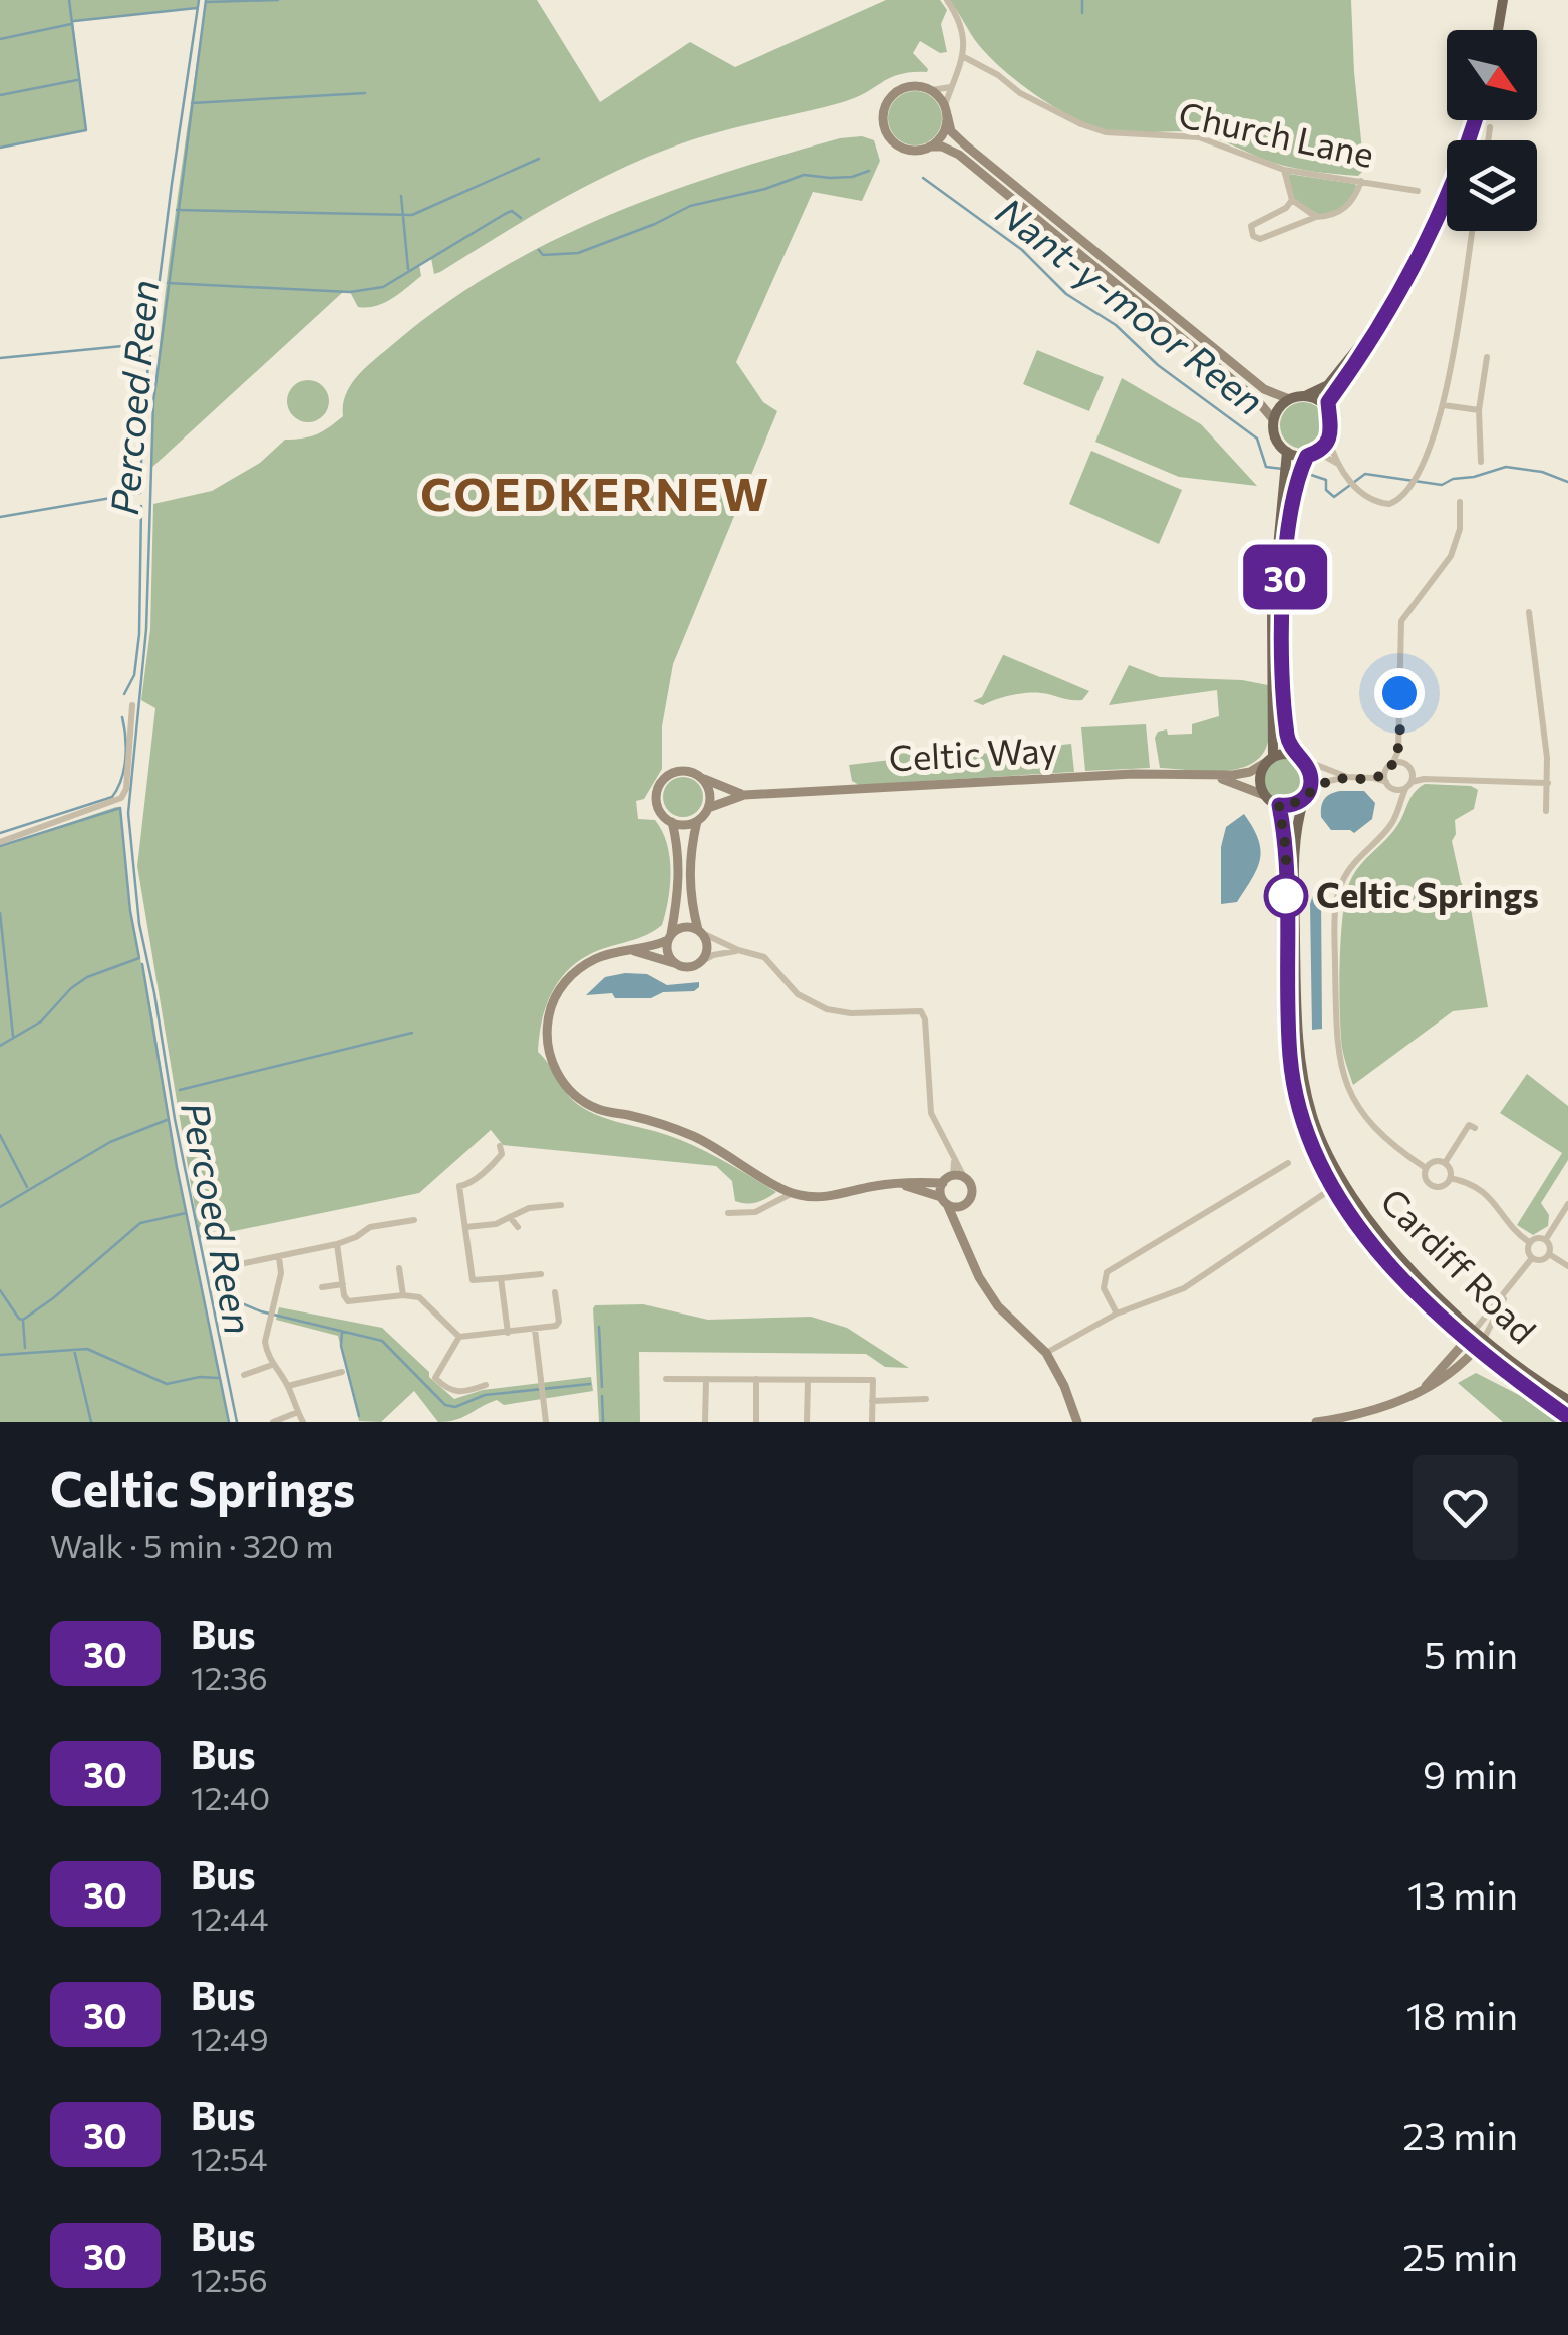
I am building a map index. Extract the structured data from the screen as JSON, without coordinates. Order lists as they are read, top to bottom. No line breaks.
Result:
{"streets":{"main road":["Cardiff Road"],"street":["Church Lane","Celtic Way"]},"crossings":[["Celtic Way","Cardiff Road"]],"districts":["COEDKERNEW"],"water":["Nant-y-moor Reen","Percoed Reen"],"places":["Celtic Springs"],"lines":["bus line 30"],"north":"bottom right","page":{"on_map":"30","heading":["Celtic Springs","Walk · 5 min · 320 m"],"list":[{"mark":"30","name":"Bus","note":"12:36","value":"5 min"},{"mark":"30","name":"Bus","note":"12:40","value":"9 min"},{"mark":"30","name":"Bus","note":"12:44","value":"13 min"},{"mark":"30","name":"Bus","note":"12:49","value":"18 min"},{"mark":"30","name":"Bus","note":"12:54","value":"23 min"},{"mark":"30","name":"Bus","note":"12:56","value":"25 min"}]}}
